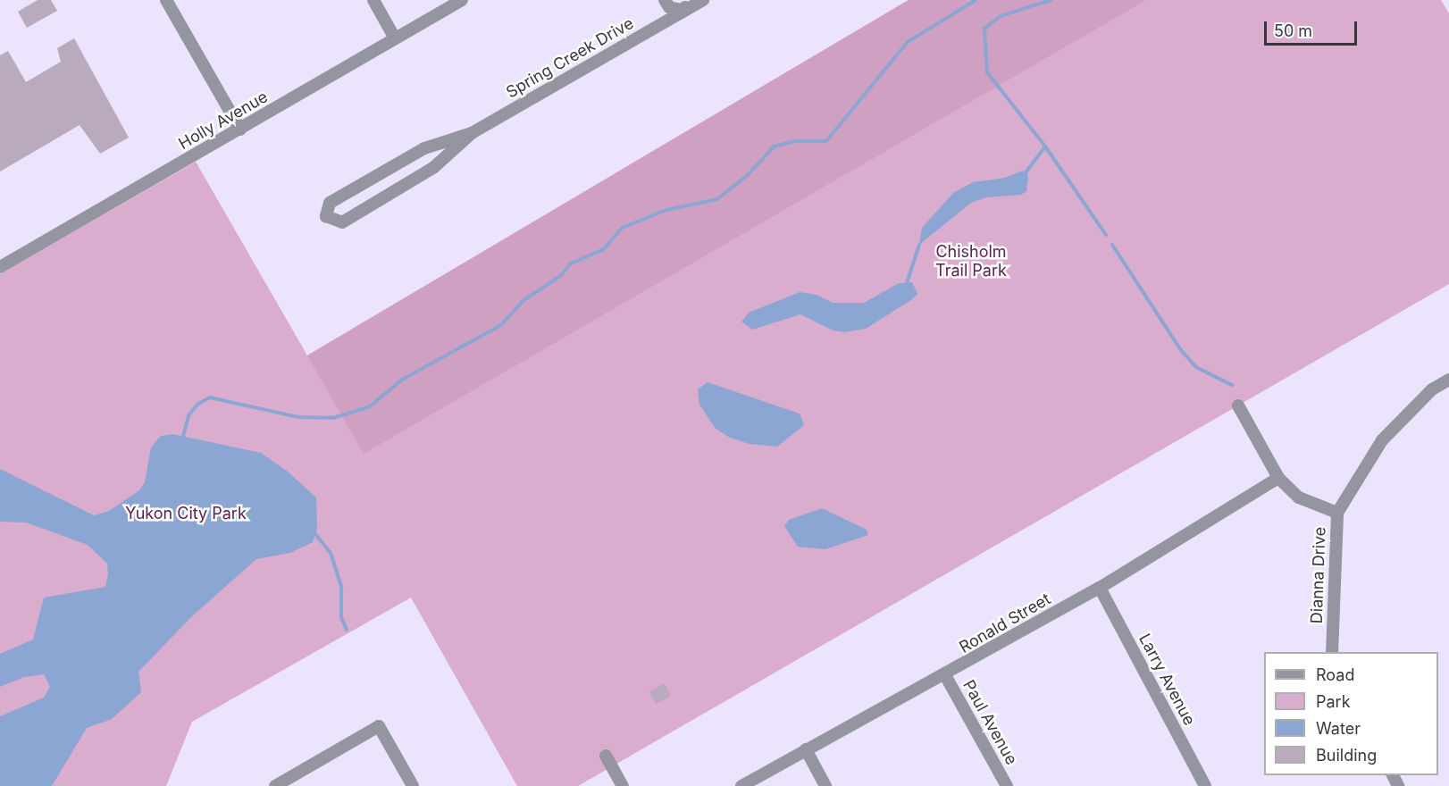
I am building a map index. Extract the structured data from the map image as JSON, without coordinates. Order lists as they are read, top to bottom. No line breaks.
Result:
{"streets":{"street":["Spring Creek Drive","Holly Avenue","Dianna Drive","Ronald Street","Larry Avenue","Paul Avenue"]},"crossings":[["Ronald Street","Larry Avenue"],["Ronald Street","Paul Avenue"]],"parks":["Chisholm Trail Park","Yukon City Park"],"legend":["Road","Park","Water","Building"],"scale_bar":"50 m"}
